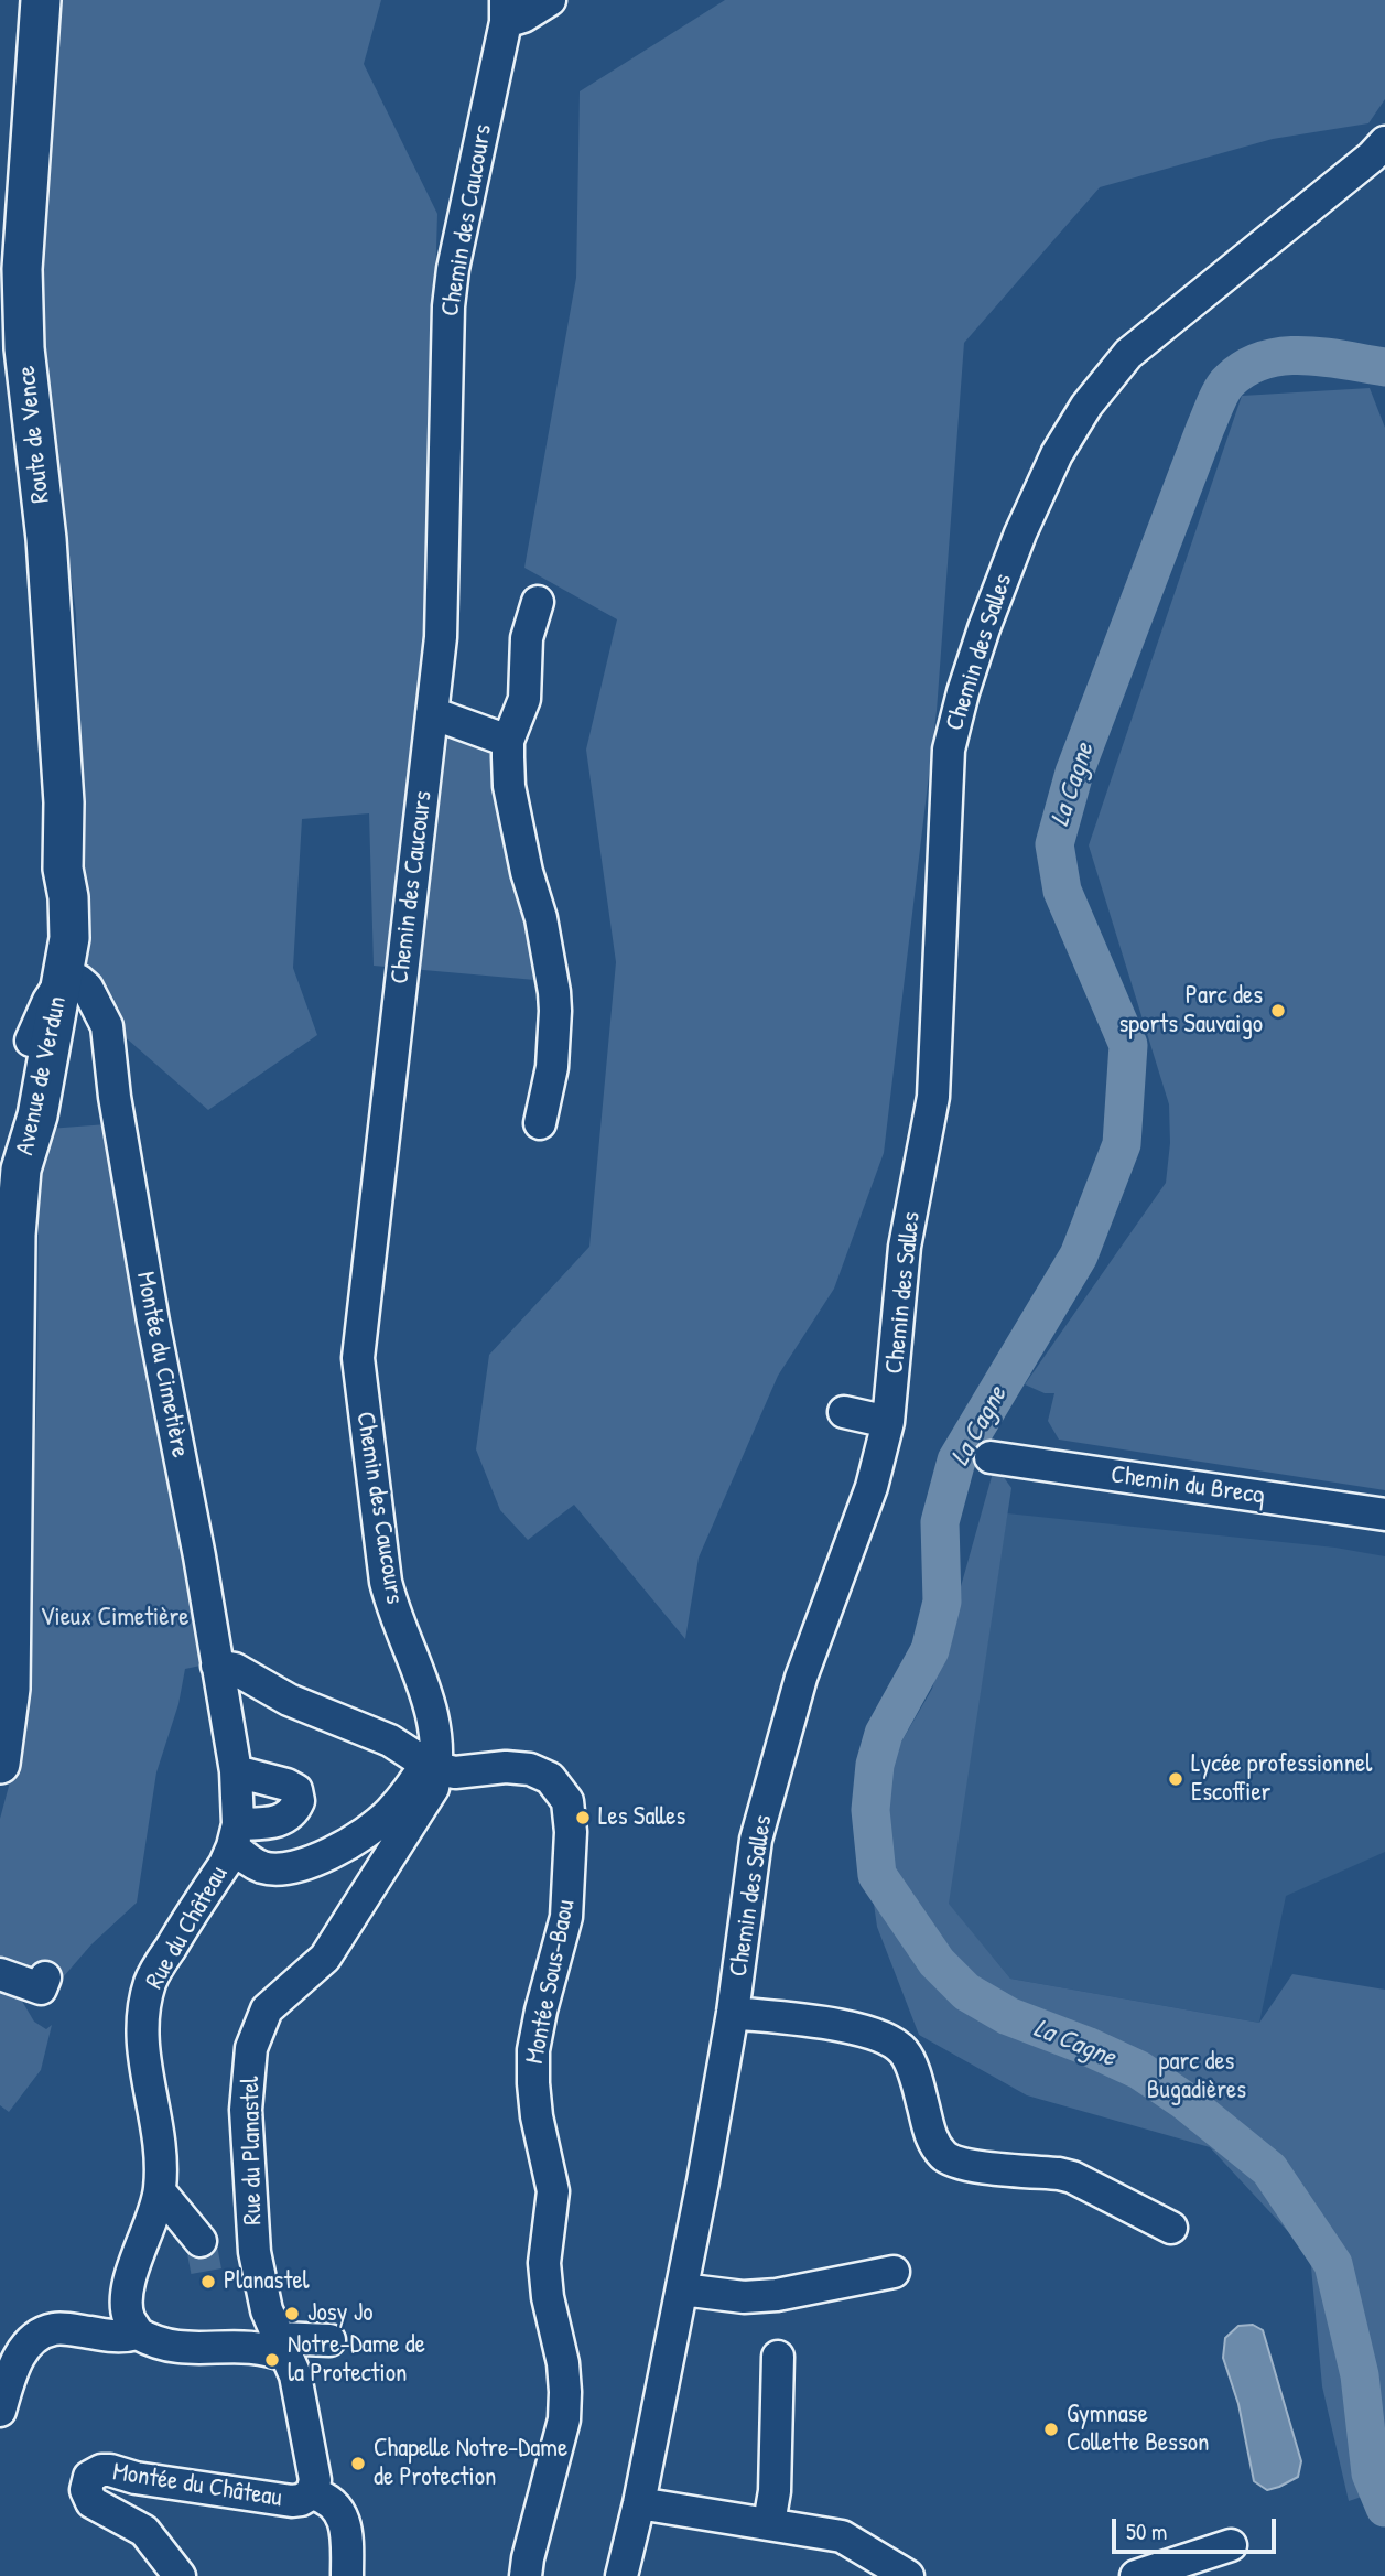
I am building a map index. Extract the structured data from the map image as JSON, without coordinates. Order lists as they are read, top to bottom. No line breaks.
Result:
{"streets":{"main road":["Route de Vence","Avenue de Verdun"],"street":["Chemin des Caucours","Chemin des Salles","Montée du Cimetière","Chemin du Brecq","Rue du Château","Montée Sous-Baou","Rue du Planastel","Montée du Château"]},"crossings":[["Chemin des Caucours","Rue du Château"],["Chemin des Caucours","Montée Sous-Baou"],["Chemin des Caucours","Rue du Planastel"],["Route de Vence","Avenue de Verdun"],["Route de Vence","Montée du Cimetière"],["Avenue de Verdun","Montée du Cimetière"],["Montée du Cimetière","Rue du Château"],["Rue du Château","Montée Sous-Baou"],["Rue du Château","Rue du Planastel"],["Montée Sous-Baou","Rue du Planastel"],["Rue du Planastel","Montée du Château"]],"water":["La Cagne"],"parks":["Vieux Cimetière","parc des Bugadières"],"places":["Parc des sports Sauvaigo","Lycée professionnel Escoffier","Les Salles","Planastel","Josy Jo","Notre-Dame de la Protection","Gymnase Collette Besson","Chapelle Notre-Dame de Protection"],"scale_bar":"50 m"}
